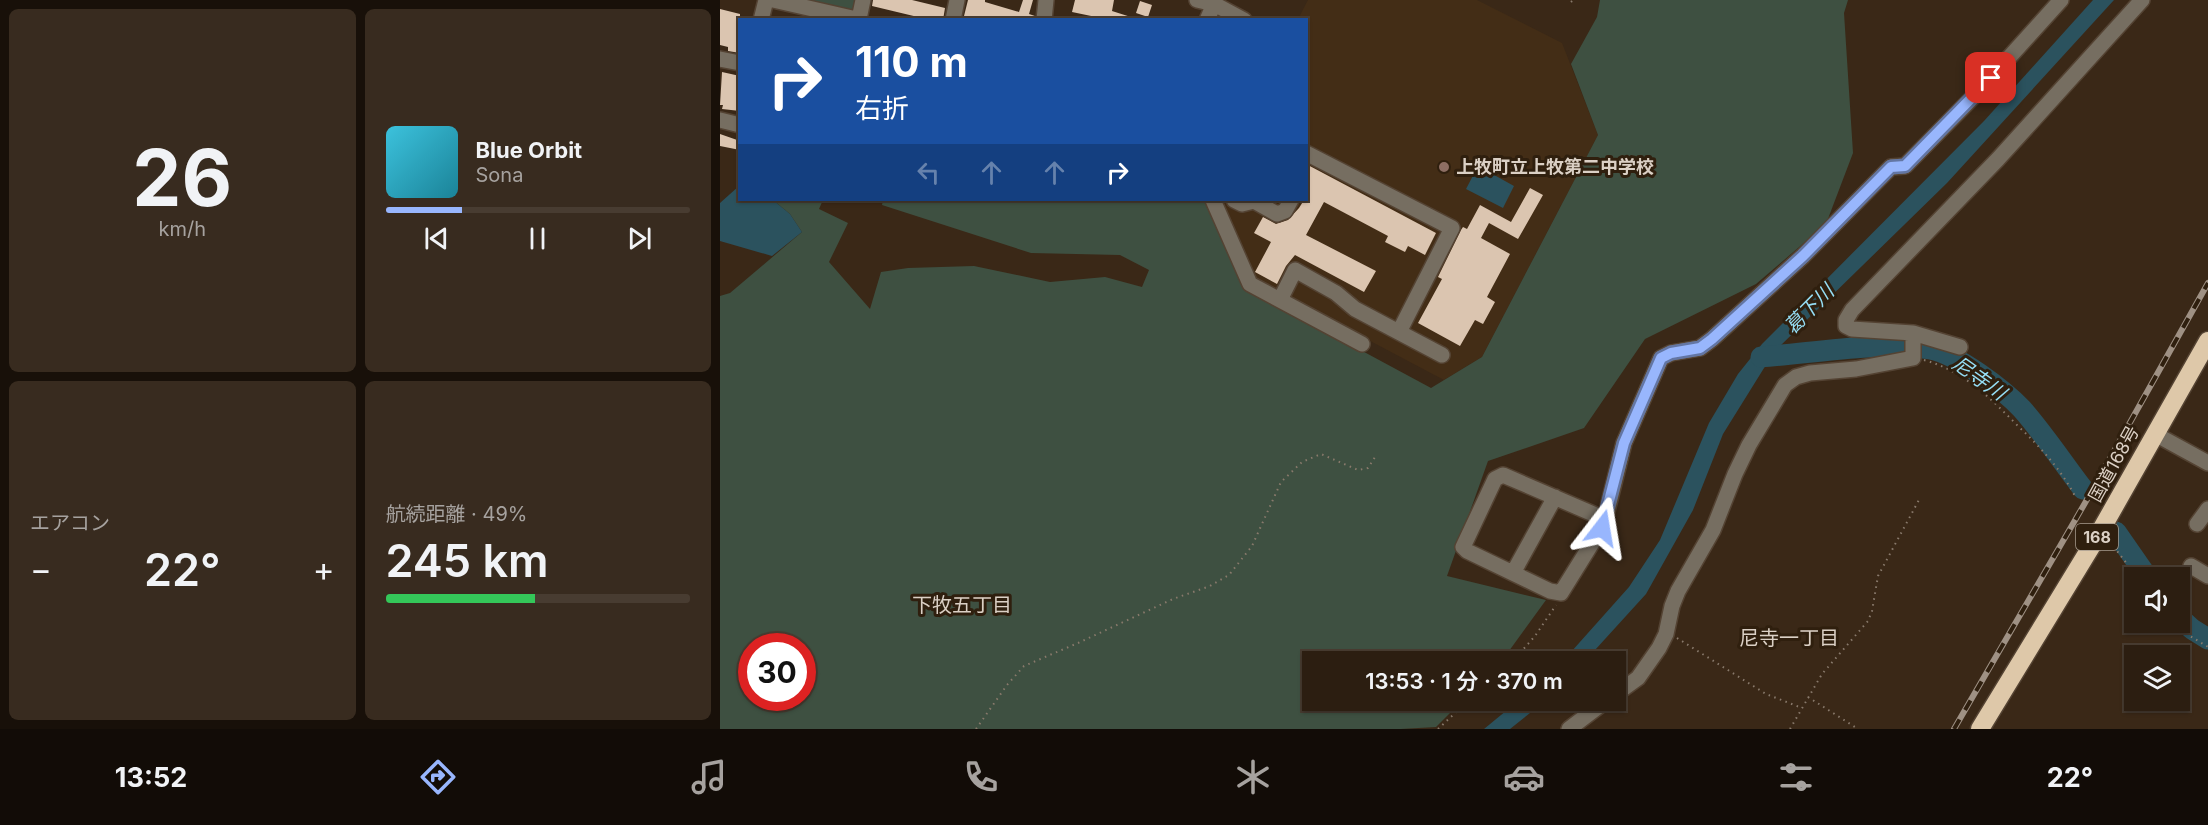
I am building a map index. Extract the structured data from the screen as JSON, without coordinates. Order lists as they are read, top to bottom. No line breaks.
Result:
{"streets":{"highway":["国道168号","168"]},"districts":["下牧五丁目","尼寺一丁目"],"water":["葛下川","尼寺川"],"places":["上牧町立上牧第二中学校"],"page":{"tile":[["26","km/h"],"エアコン",["航続距離 · 49%","245 km"]],"turn":["110 m","右折"],"song":["Blue Orbit","Sona"],"heat":["−","22°","+"],"limit":"30","trip":"13:53 · 1 分 · 370 m","tabs":["13:52","22°"]}}
